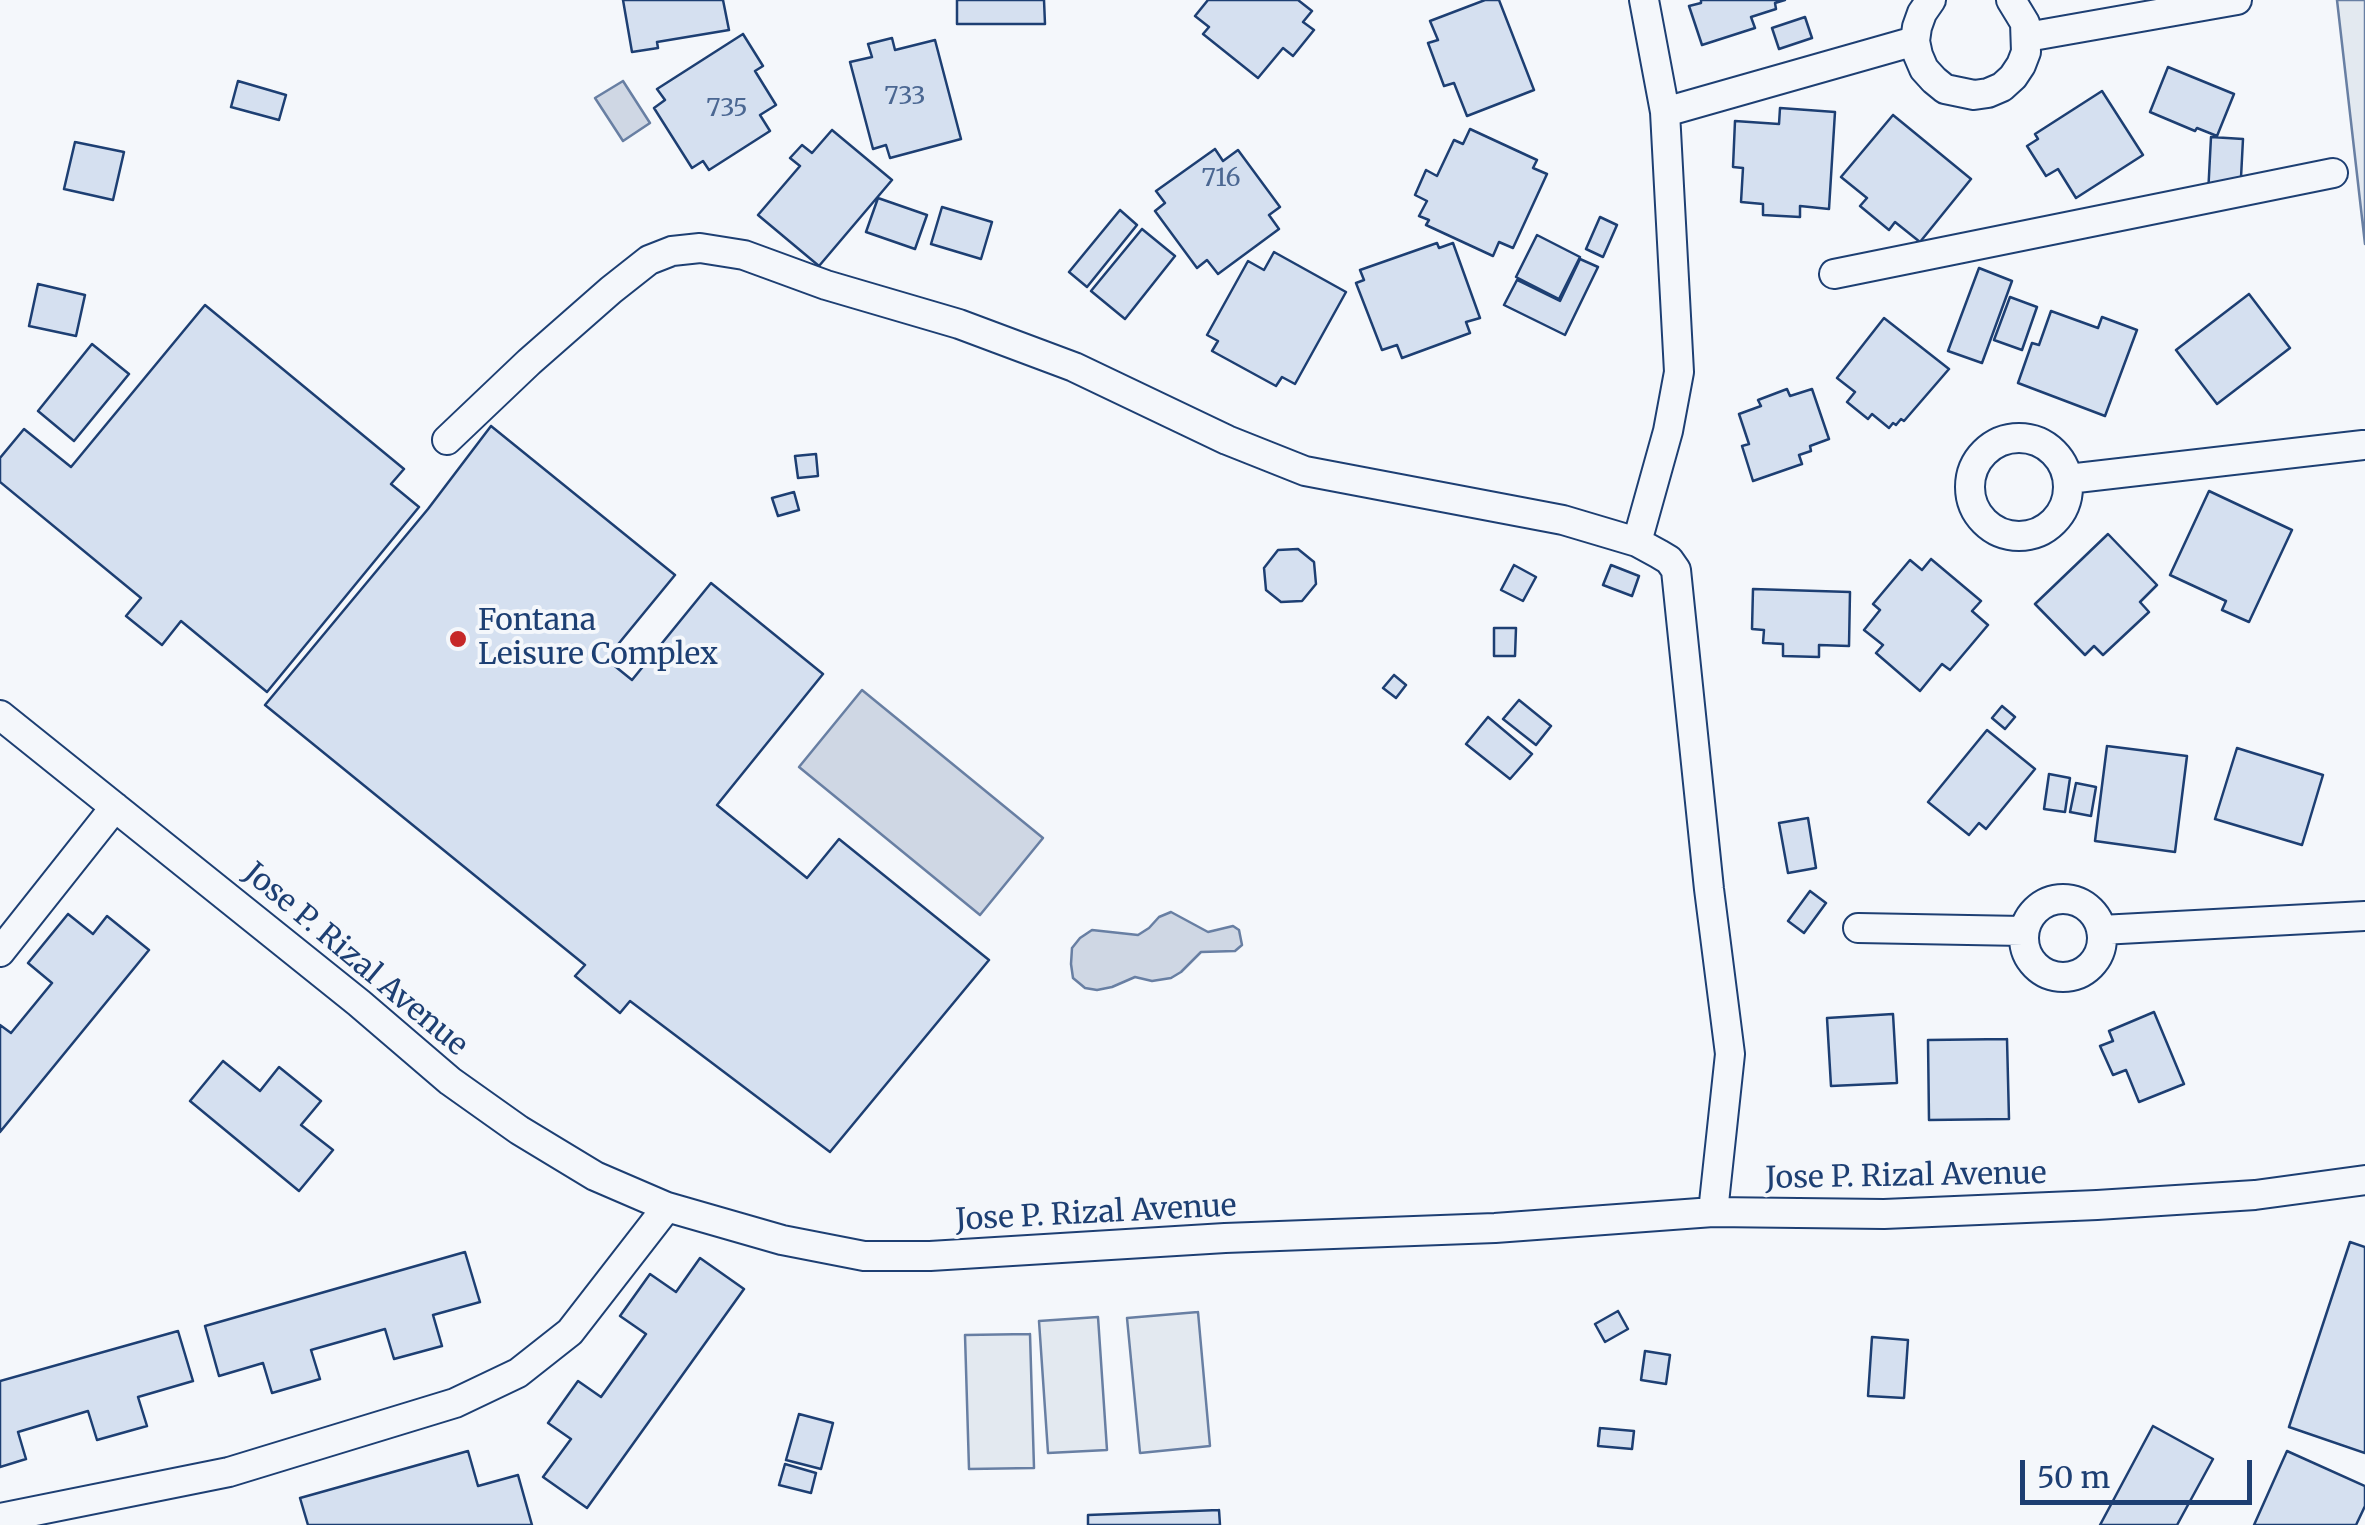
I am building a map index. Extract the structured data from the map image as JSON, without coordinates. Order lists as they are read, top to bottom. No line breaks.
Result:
{"streets":{"street":["Jose P. Rizal Avenue"]},"places":["Fontana Leisure Complex"],"house_numbers":["733","735","716"],"scale_bar":"50 m"}
